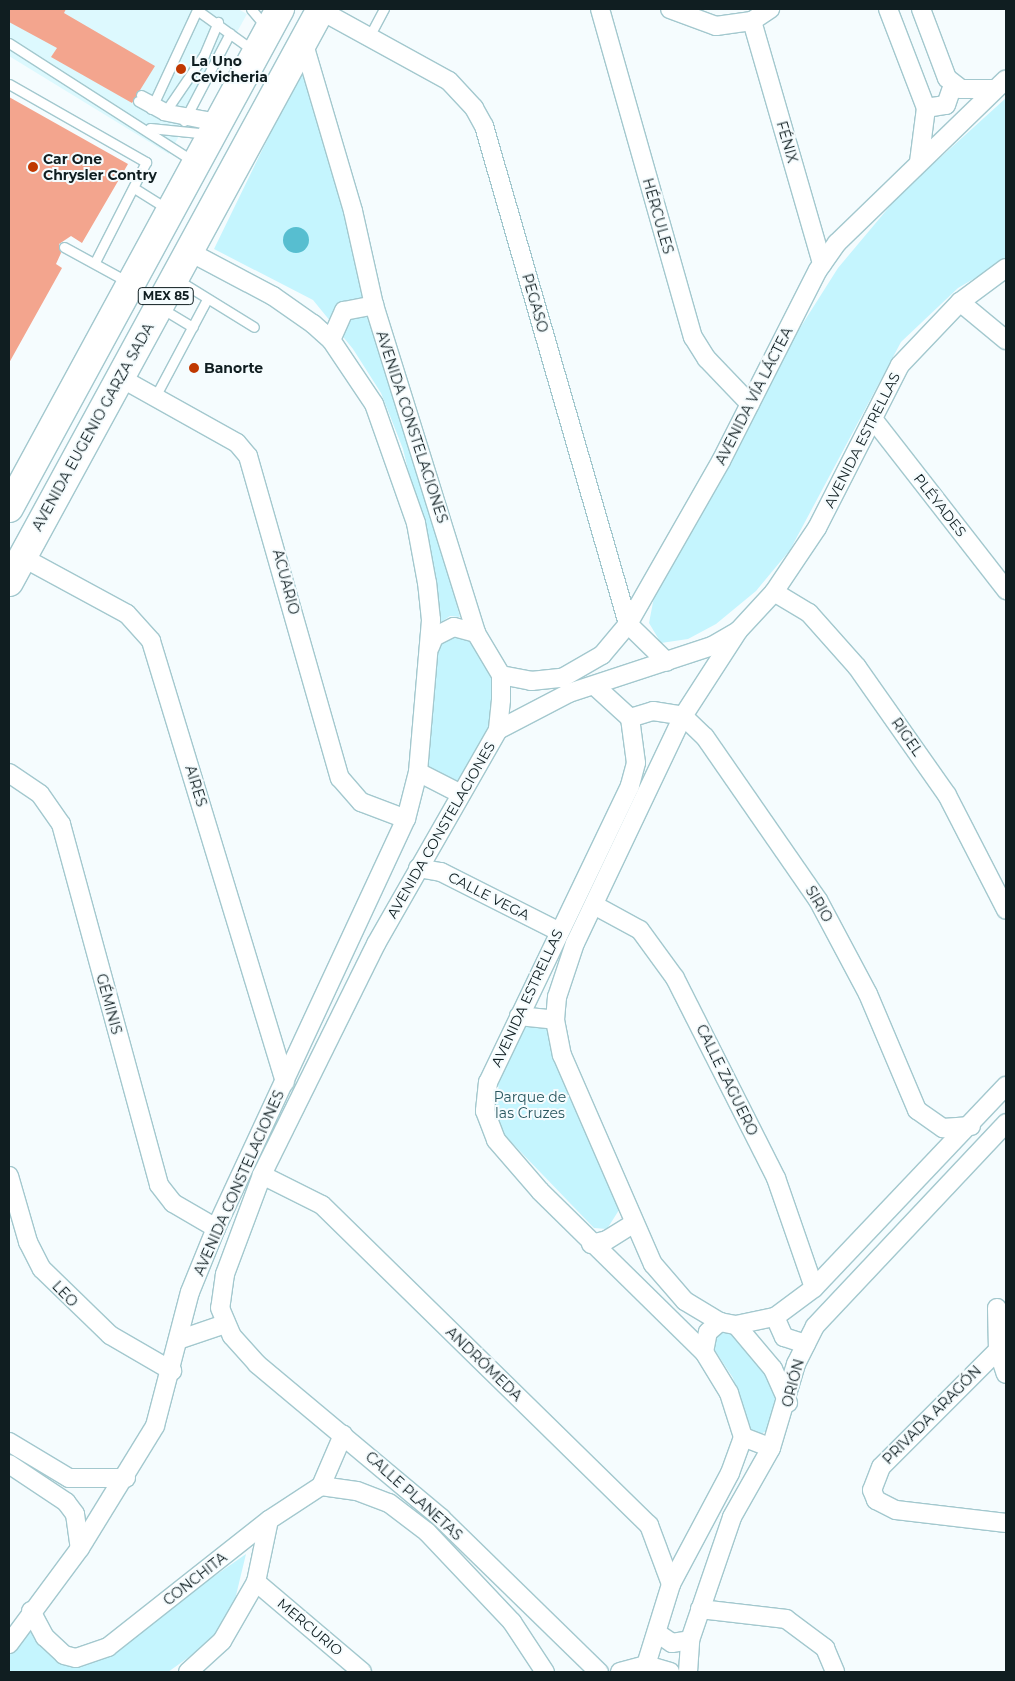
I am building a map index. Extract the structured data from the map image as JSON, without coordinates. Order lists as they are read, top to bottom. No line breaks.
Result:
{"streets":{"highway":["MEX 85","AVENIDA EUGENIO GARZA SADA"],"street":["FÉNIX","HÉRCULES","PEGASO","AVENIDA VÍA LÁCTEA","AVENIDA CONSTELACIONES","AVENIDA ESTRELLAS","PLÉYADES","ACUARIO","RIGEL","AIRES","CALLE VEGA","SIRIO","GÉMINIS","CALLE ZAGUERO","LEO","ANDRÓMEDA","ORIÓN","PRIVADA ARAGÓN","CALLE PLANETAS","CONCHITA","MERCURIO"]},"crossings":[["FÉNIX","AVENIDA VÍA LÁCTEA"],["HÉRCULES","AVENIDA VÍA LÁCTEA"],["PEGASO","AVENIDA VÍA LÁCTEA"],["PEGASO","AVENIDA EUGENIO GARZA SADA"],["PEGASO","AVENIDA ESTRELLAS"],["AVENIDA VÍA LÁCTEA","AVENIDA CONSTELACIONES"],["AVENIDA EUGENIO GARZA SADA","AVENIDA CONSTELACIONES"],["AVENIDA EUGENIO GARZA SADA","ACUARIO"],["AVENIDA EUGENIO GARZA SADA","AIRES"],["AVENIDA CONSTELACIONES","ACUARIO"],["AVENIDA CONSTELACIONES","AIRES"],["AVENIDA CONSTELACIONES","CALLE VEGA"],["AVENIDA CONSTELACIONES","GÉMINIS"],["AVENIDA CONSTELACIONES","LEO"],["AVENIDA CONSTELACIONES","ANDRÓMEDA"],["AVENIDA CONSTELACIONES","CALLE PLANETAS"],["AVENIDA CONSTELACIONES","CONCHITA"],["AVENIDA ESTRELLAS","PLÉYADES"],["AVENIDA ESTRELLAS","RIGEL"],["AVENIDA ESTRELLAS","CALLE VEGA"],["AVENIDA ESTRELLAS","SIRIO"],["AVENIDA ESTRELLAS","CALLE ZAGUERO"],["AVENIDA ESTRELLAS","ORIÓN"],["CALLE PLANETAS","CONCHITA"]],"parks":["Parque de las Cruzes"],"places":["La Uno Cevicheria","Car One Chrysler Contry","Banorte"]}
